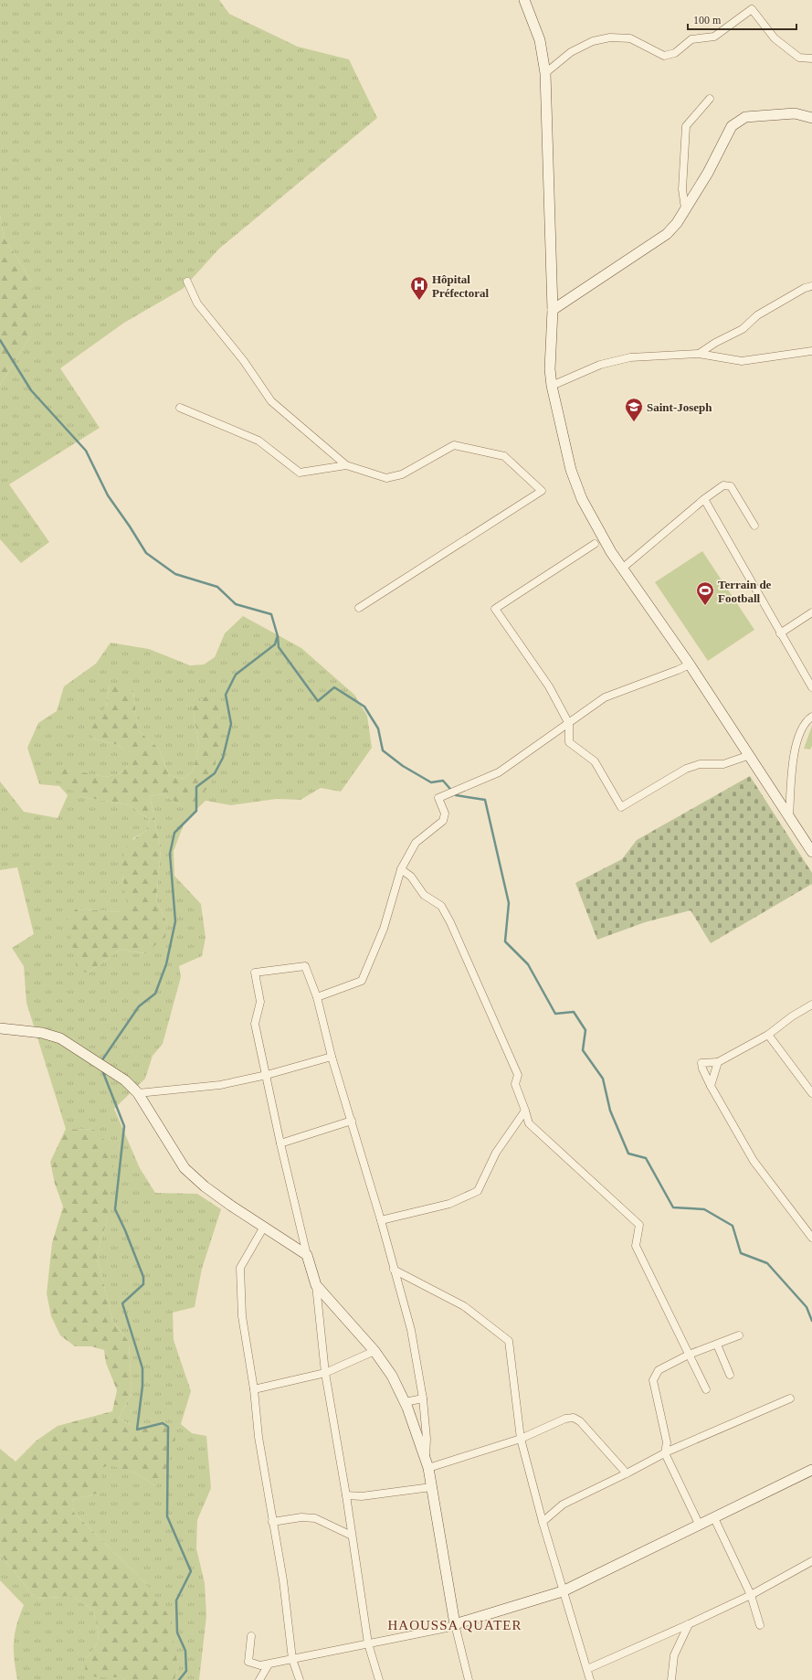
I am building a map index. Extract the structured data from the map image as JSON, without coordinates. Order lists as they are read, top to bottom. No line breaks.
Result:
{"districts":["HAOUSSA QUATER"],"places":{"hospital":["Hôpital Préfectoral"],"school or university":["Saint-Joseph"],"sports":["Terrain de Football"]},"scale_bar":"100 m"}
